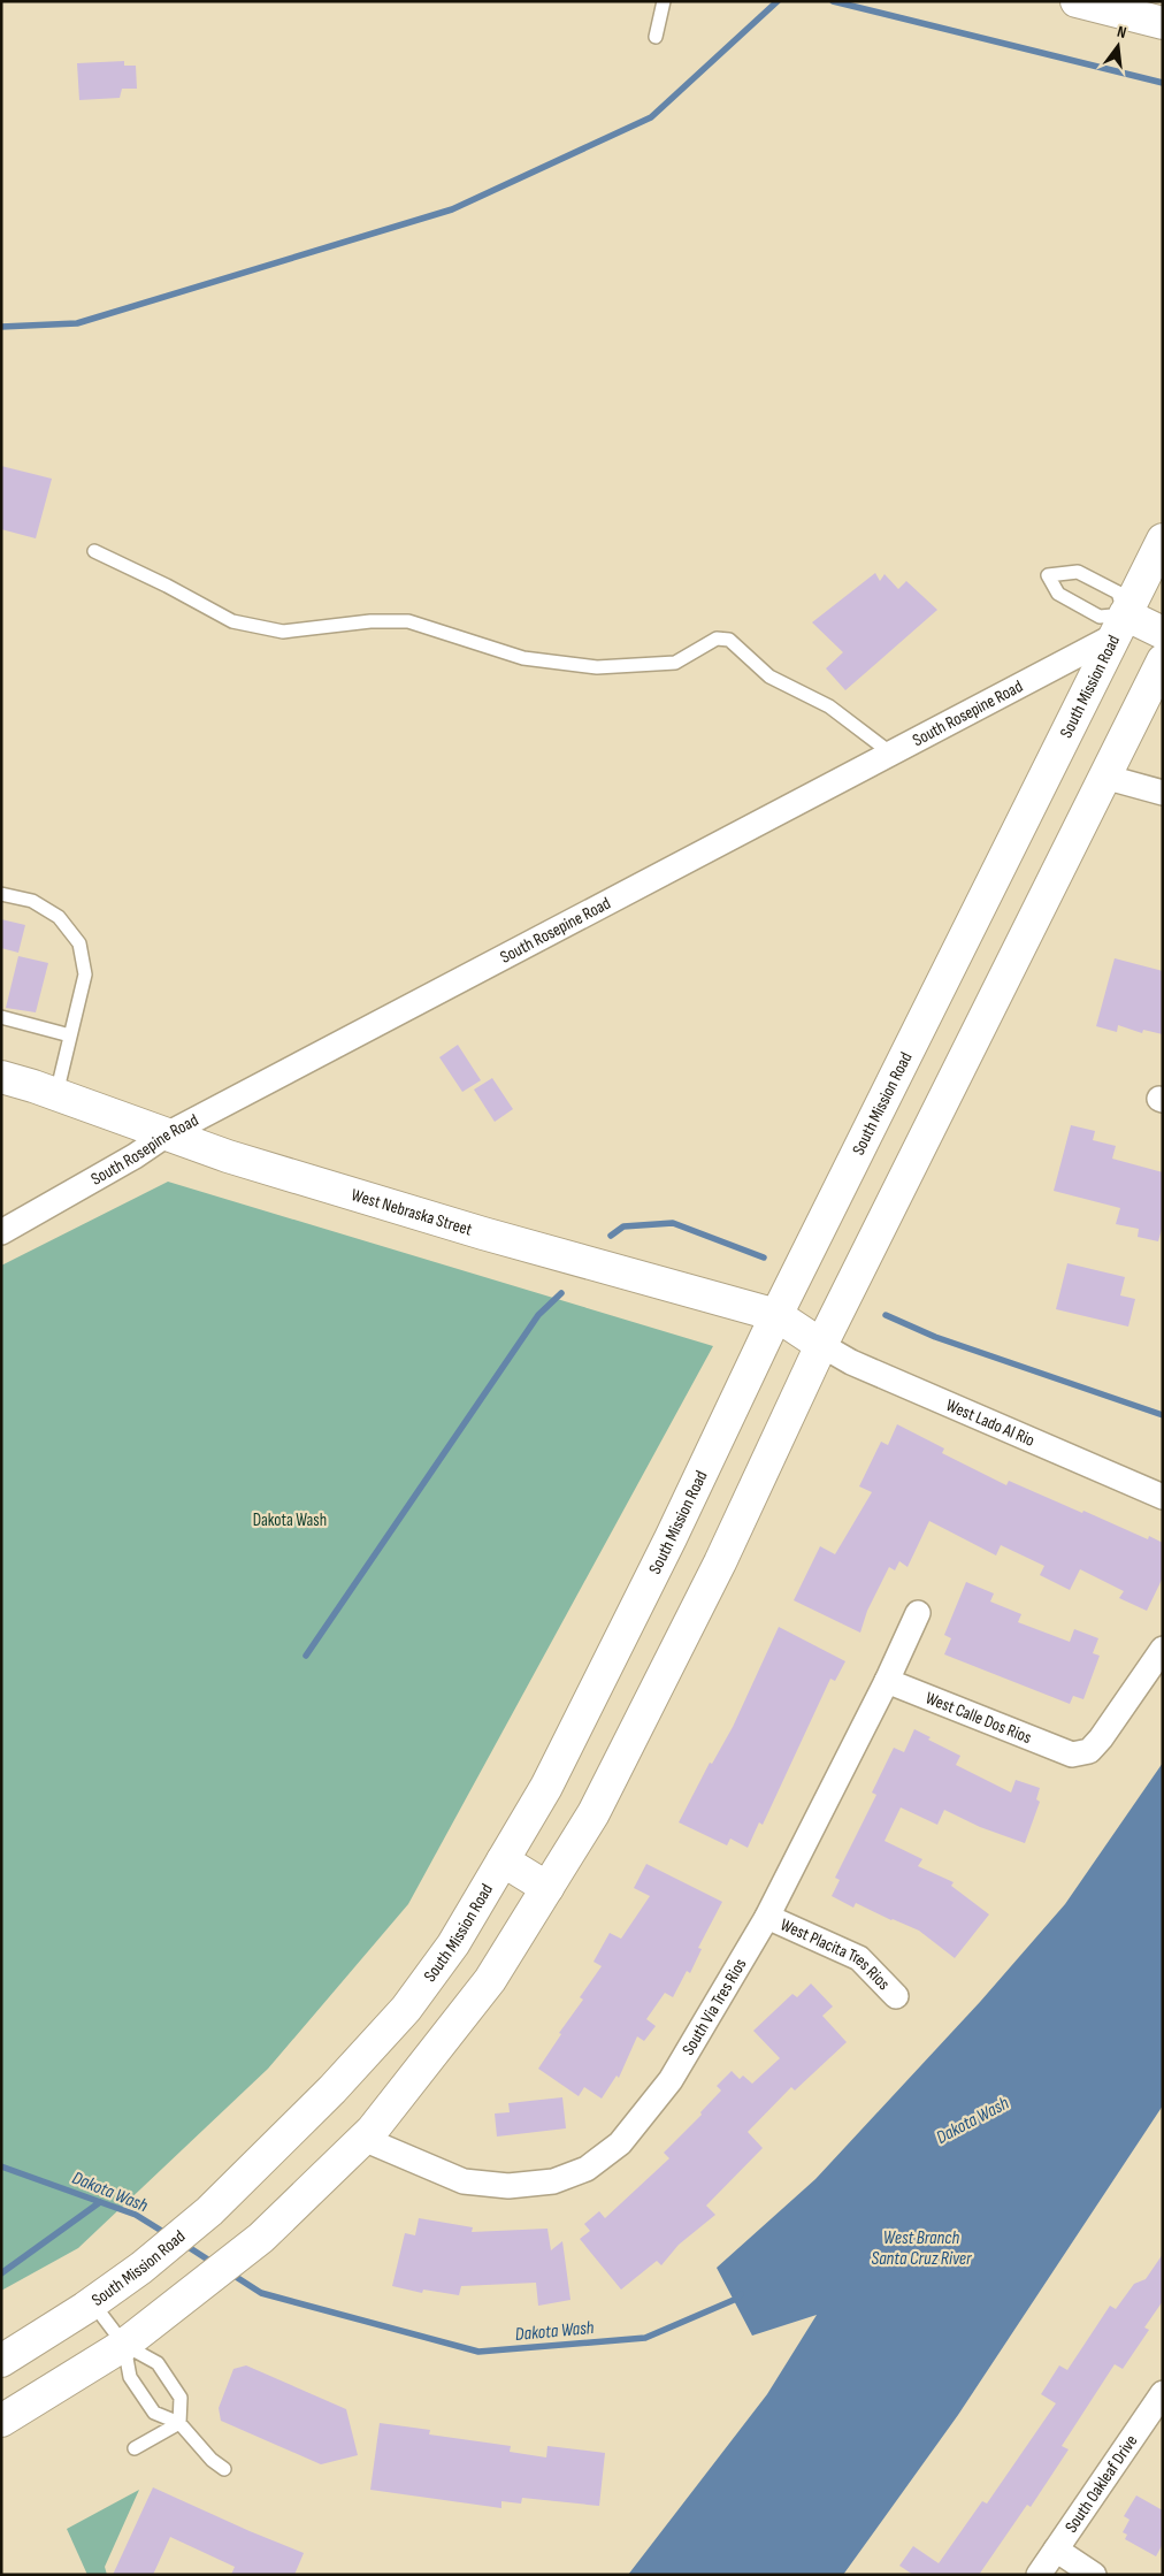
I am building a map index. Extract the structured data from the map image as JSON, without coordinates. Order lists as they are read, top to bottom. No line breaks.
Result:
{"streets":{"main road":["South Mission Road","West Nebraska Street"],"street":["South Rosepine Road","West Lado Al Rio","West Calle Dos Rios","West Placita Tres Rios","South Via Tres Rios","South Oakleaf Drive"]},"crossings":[["South Mission Road","South Rosepine Road"],["South Mission Road","West Nebraska Street"],["South Rosepine Road","West Nebraska Street"],["West Nebraska Street","West Lado Al Rio"],["West Calle Dos Rios","South Via Tres Rios"],["West Placita Tres Rios","South Via Tres Rios"]],"water":["Dakota Wash","West Branch Santa Cruz River"],"parks":["Dakota Wash"],"north":"top"}
